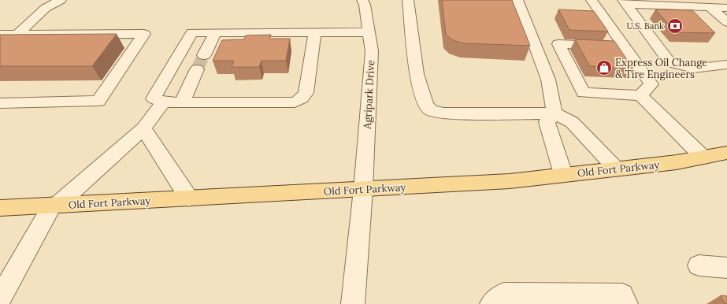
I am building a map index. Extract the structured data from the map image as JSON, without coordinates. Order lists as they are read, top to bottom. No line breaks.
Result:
{"streets":{"main road":["Old Fort Parkway"],"street":["Agripark Drive"]},"crossings":[["Agripark Drive","Old Fort Parkway"]],"places":{"bank":["U.S. Bank"],"shop":["Express Oil Change & Tire Engineers"]}}
